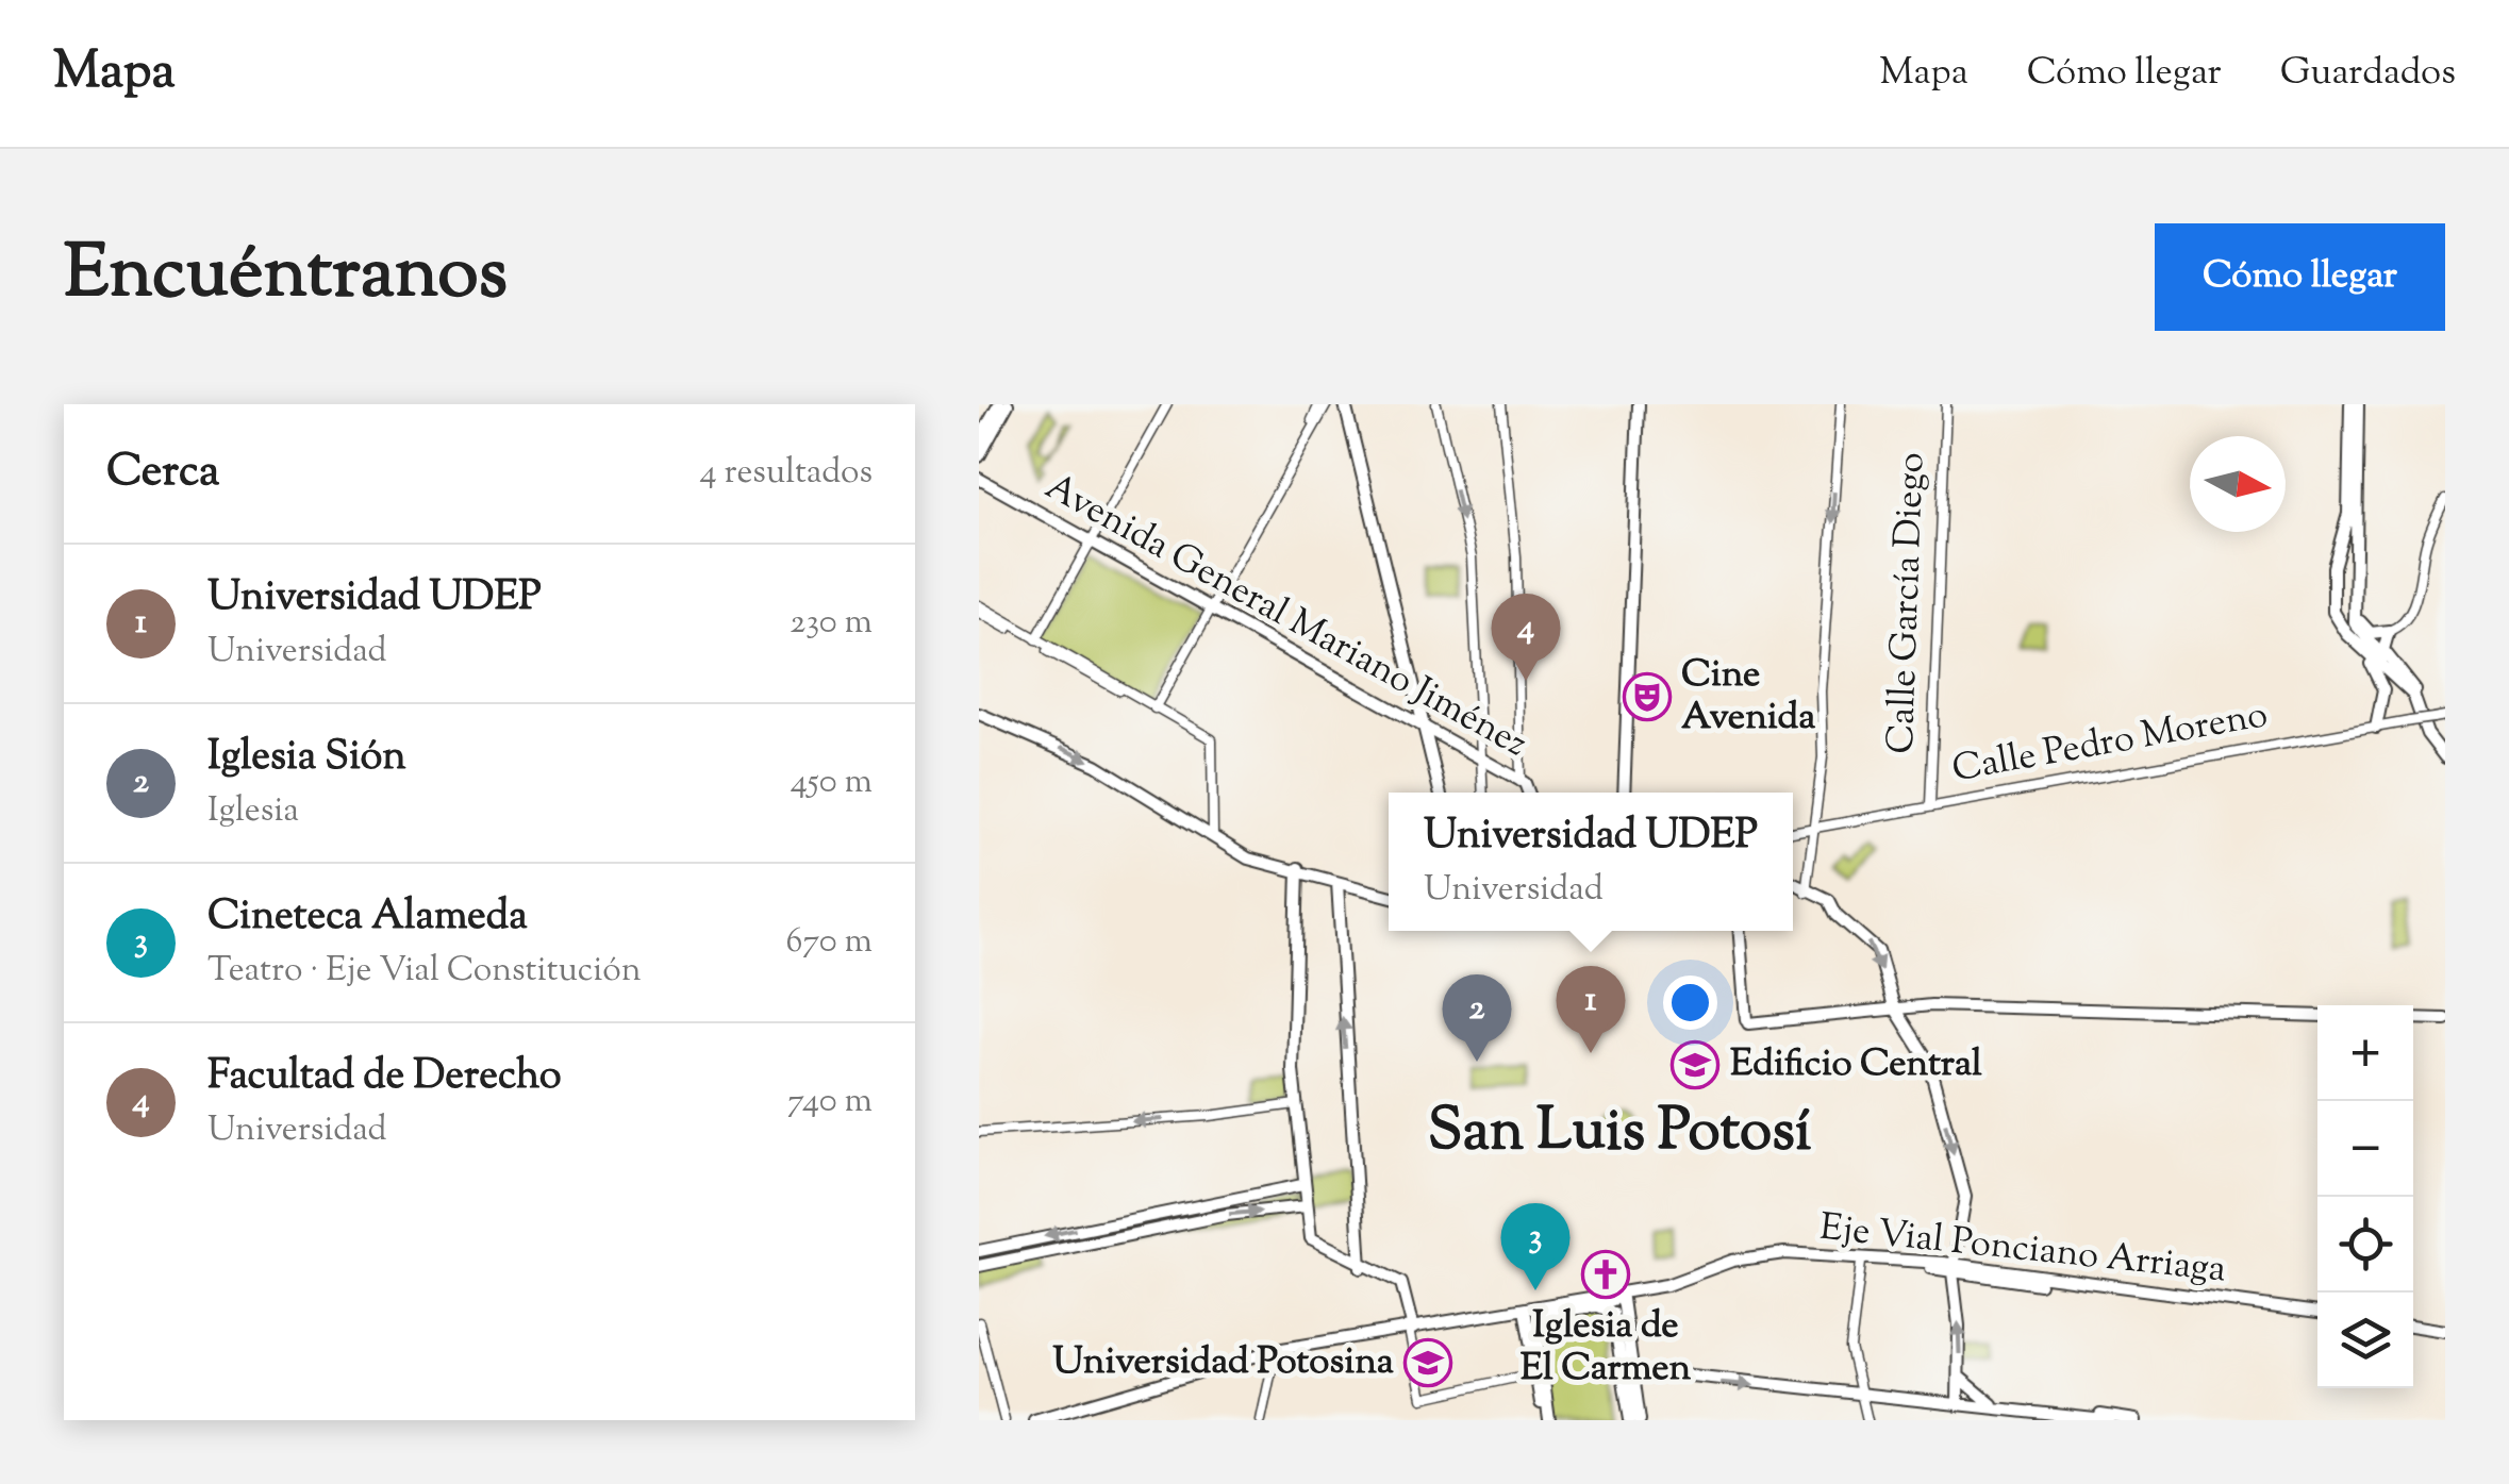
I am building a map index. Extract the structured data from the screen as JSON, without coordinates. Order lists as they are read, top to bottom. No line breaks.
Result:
{"streets":{"main road":["Avenida General Mariano Jiménez","Eje Vial Ponciano Arriaga"],"street":["Calle García Diego","Calle Pedro Moreno"]},"crossings":[["Calle García Diego","Calle Pedro Moreno"]],"districts":["San Luis Potosí"],"places":{"theatre":["Cine Avenida"],"school or university":["Edificio Central","Universidad Potosina"],"church":["Iglesia de El Carmen"]},"north":"right","page":{"header":"Mapa","nav":["Mapa","Cómo llegar","Guardados"],"title":"Encuéntranos","buttons":"Cómo llegar","heading":["Cerca","4 resultados"],"list":[{"mark":"1","name":"Universidad UDEP","note":"Universidad","value":"230 m"},{"mark":"2","name":"Iglesia Sión","note":"Iglesia","value":"450 m"},{"mark":"3","name":"Cineteca Alameda","note":"Teatro · Eje Vial Constitución","value":"670 m"},{"mark":"4","name":"Facultad de Derecho","note":"Universidad","value":"740 m"}],"pins":["4","1","2","3"],"popup":["Universidad UDEP","Universidad"],"map_buttons":["+","−"]}}
